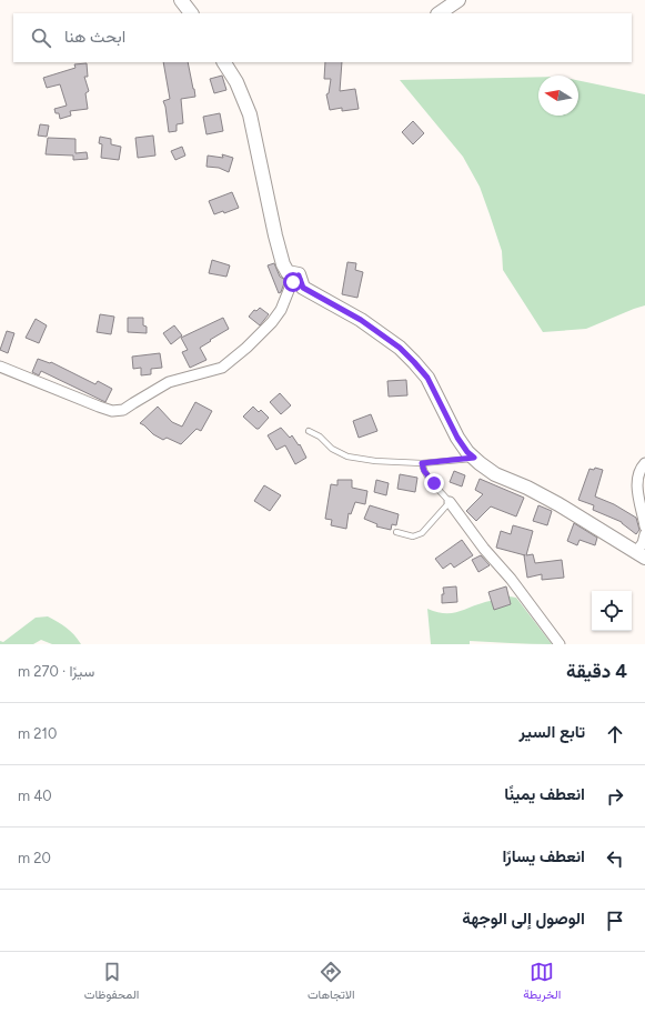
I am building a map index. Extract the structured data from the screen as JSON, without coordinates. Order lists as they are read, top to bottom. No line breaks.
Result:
{"north":"left","page":{"search":"ابحث هنا","heading":["4 دقيقة","سيرًا · 270 m"],"list":[["تابع السير","210 m"],["انعطف يمينًا","40 m"],["انعطف يسارًا","20 m"],"الوصول إلى الوجهة"],"nav":["الخريطة","الاتجاهات","المحفوظات"]}}
